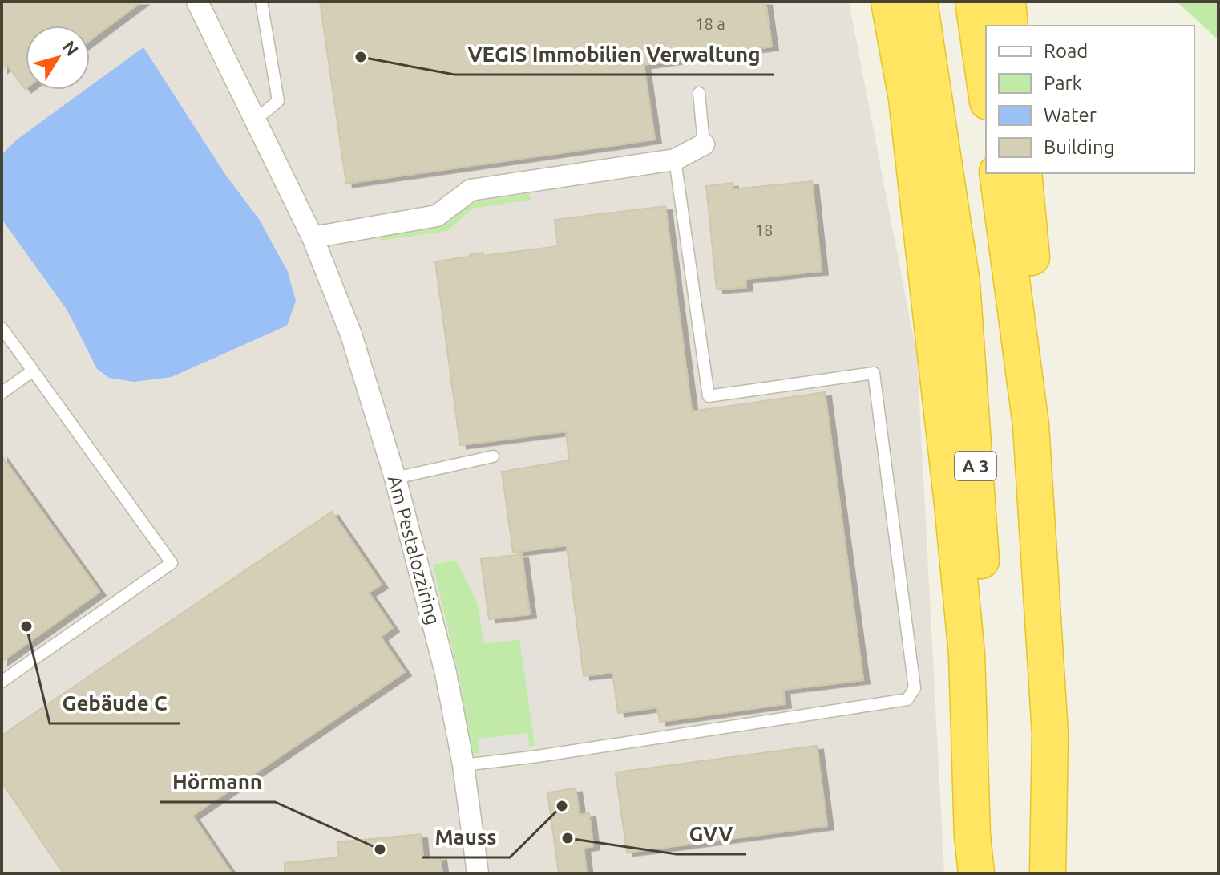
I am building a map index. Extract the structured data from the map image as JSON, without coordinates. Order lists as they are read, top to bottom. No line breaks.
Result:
{"streets":{"highway":["A 3"],"street":["Am Pestalozziring"]},"places":["VEGIS Immobilien Verwaltung","Gebäude C","Mauss","GVV","Hörmann"],"house_numbers":["18 a","18"],"legend":["Road","Park","Water","Building"],"north":"top right"}
